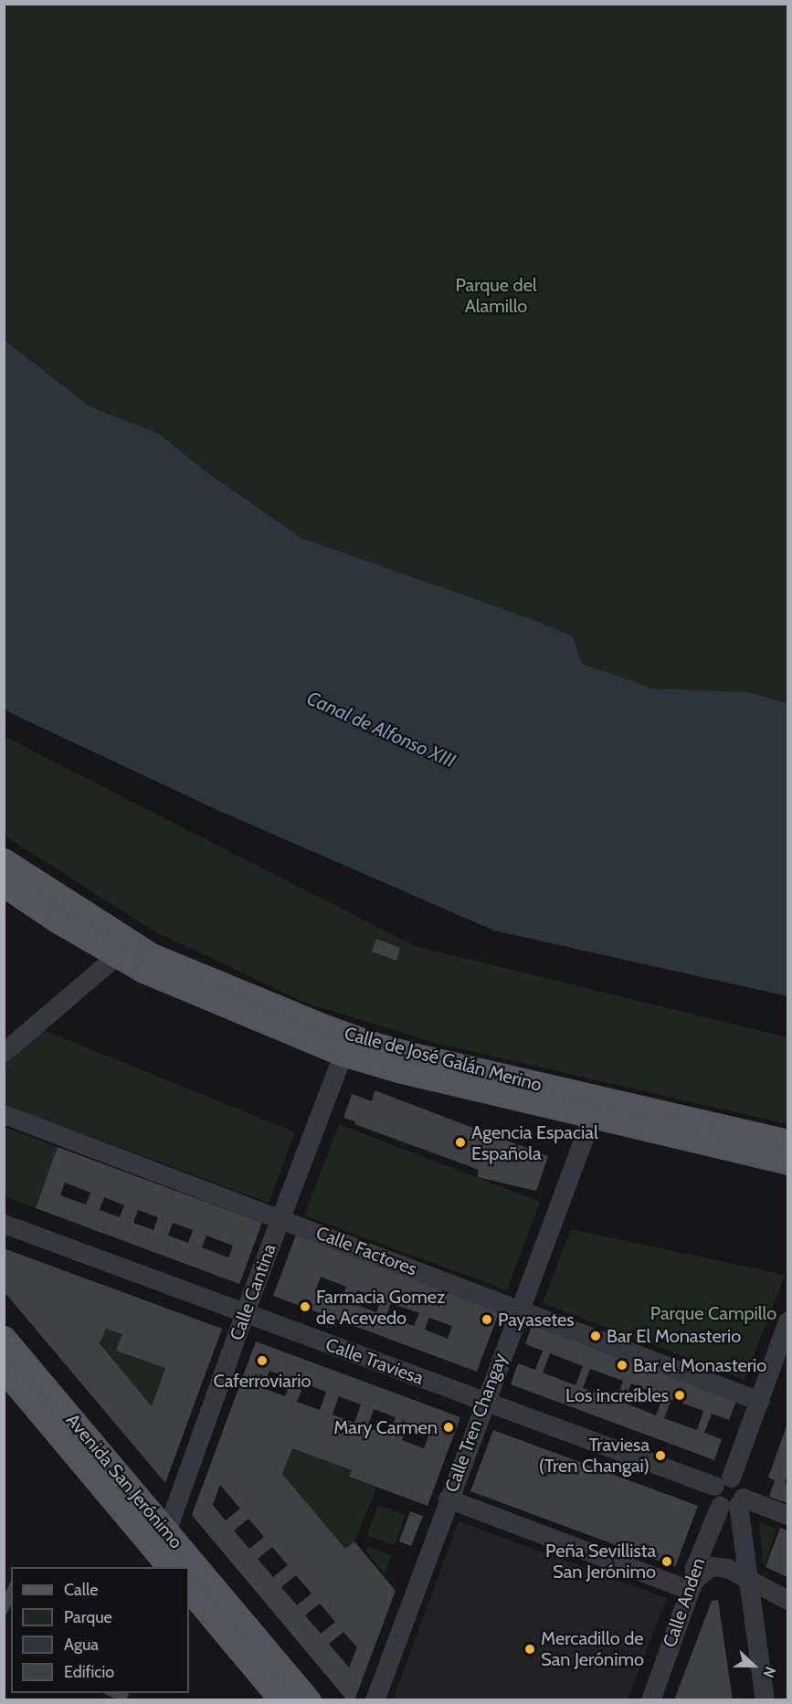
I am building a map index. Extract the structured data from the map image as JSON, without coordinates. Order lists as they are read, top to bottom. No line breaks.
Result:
{"streets":{"main road":["Calle de José Galán Merino","Avenida San Jerónimo"],"street":["Calle Factores","Calle Cantina","Calle Traviesa","Calle Tren Changay","Calle Anden"]},"crossings":[["Calle de José Galán Merino","Calle Cantina"],["Calle de José Galán Merino","Calle Tren Changay"],["Calle Factores","Calle Cantina"],["Calle Factores","Calle Tren Changay"],["Calle Cantina","Calle Traviesa"],["Calle Cantina","Avenida San Jerónimo"],["Calle Traviesa","Calle Tren Changay"]],"water":["Canal de Alfonso XIII"],"parks":["Parque del Alamillo","Parque Campillo"],"places":["Agencia Espacial Española","Farmacia Gomez de Acevedo","Payasetes","Bar El Monasterio","Caferroviario","Bar el Monasterio","Los increíbles","Mary Carmen","Traviesa (Tren Changai)","Peña Sevillista San Jerónimo","Mercadillo de San Jerónimo"],"legend":["Calle","Parque","Agua","Edificio"],"north":"right"}
